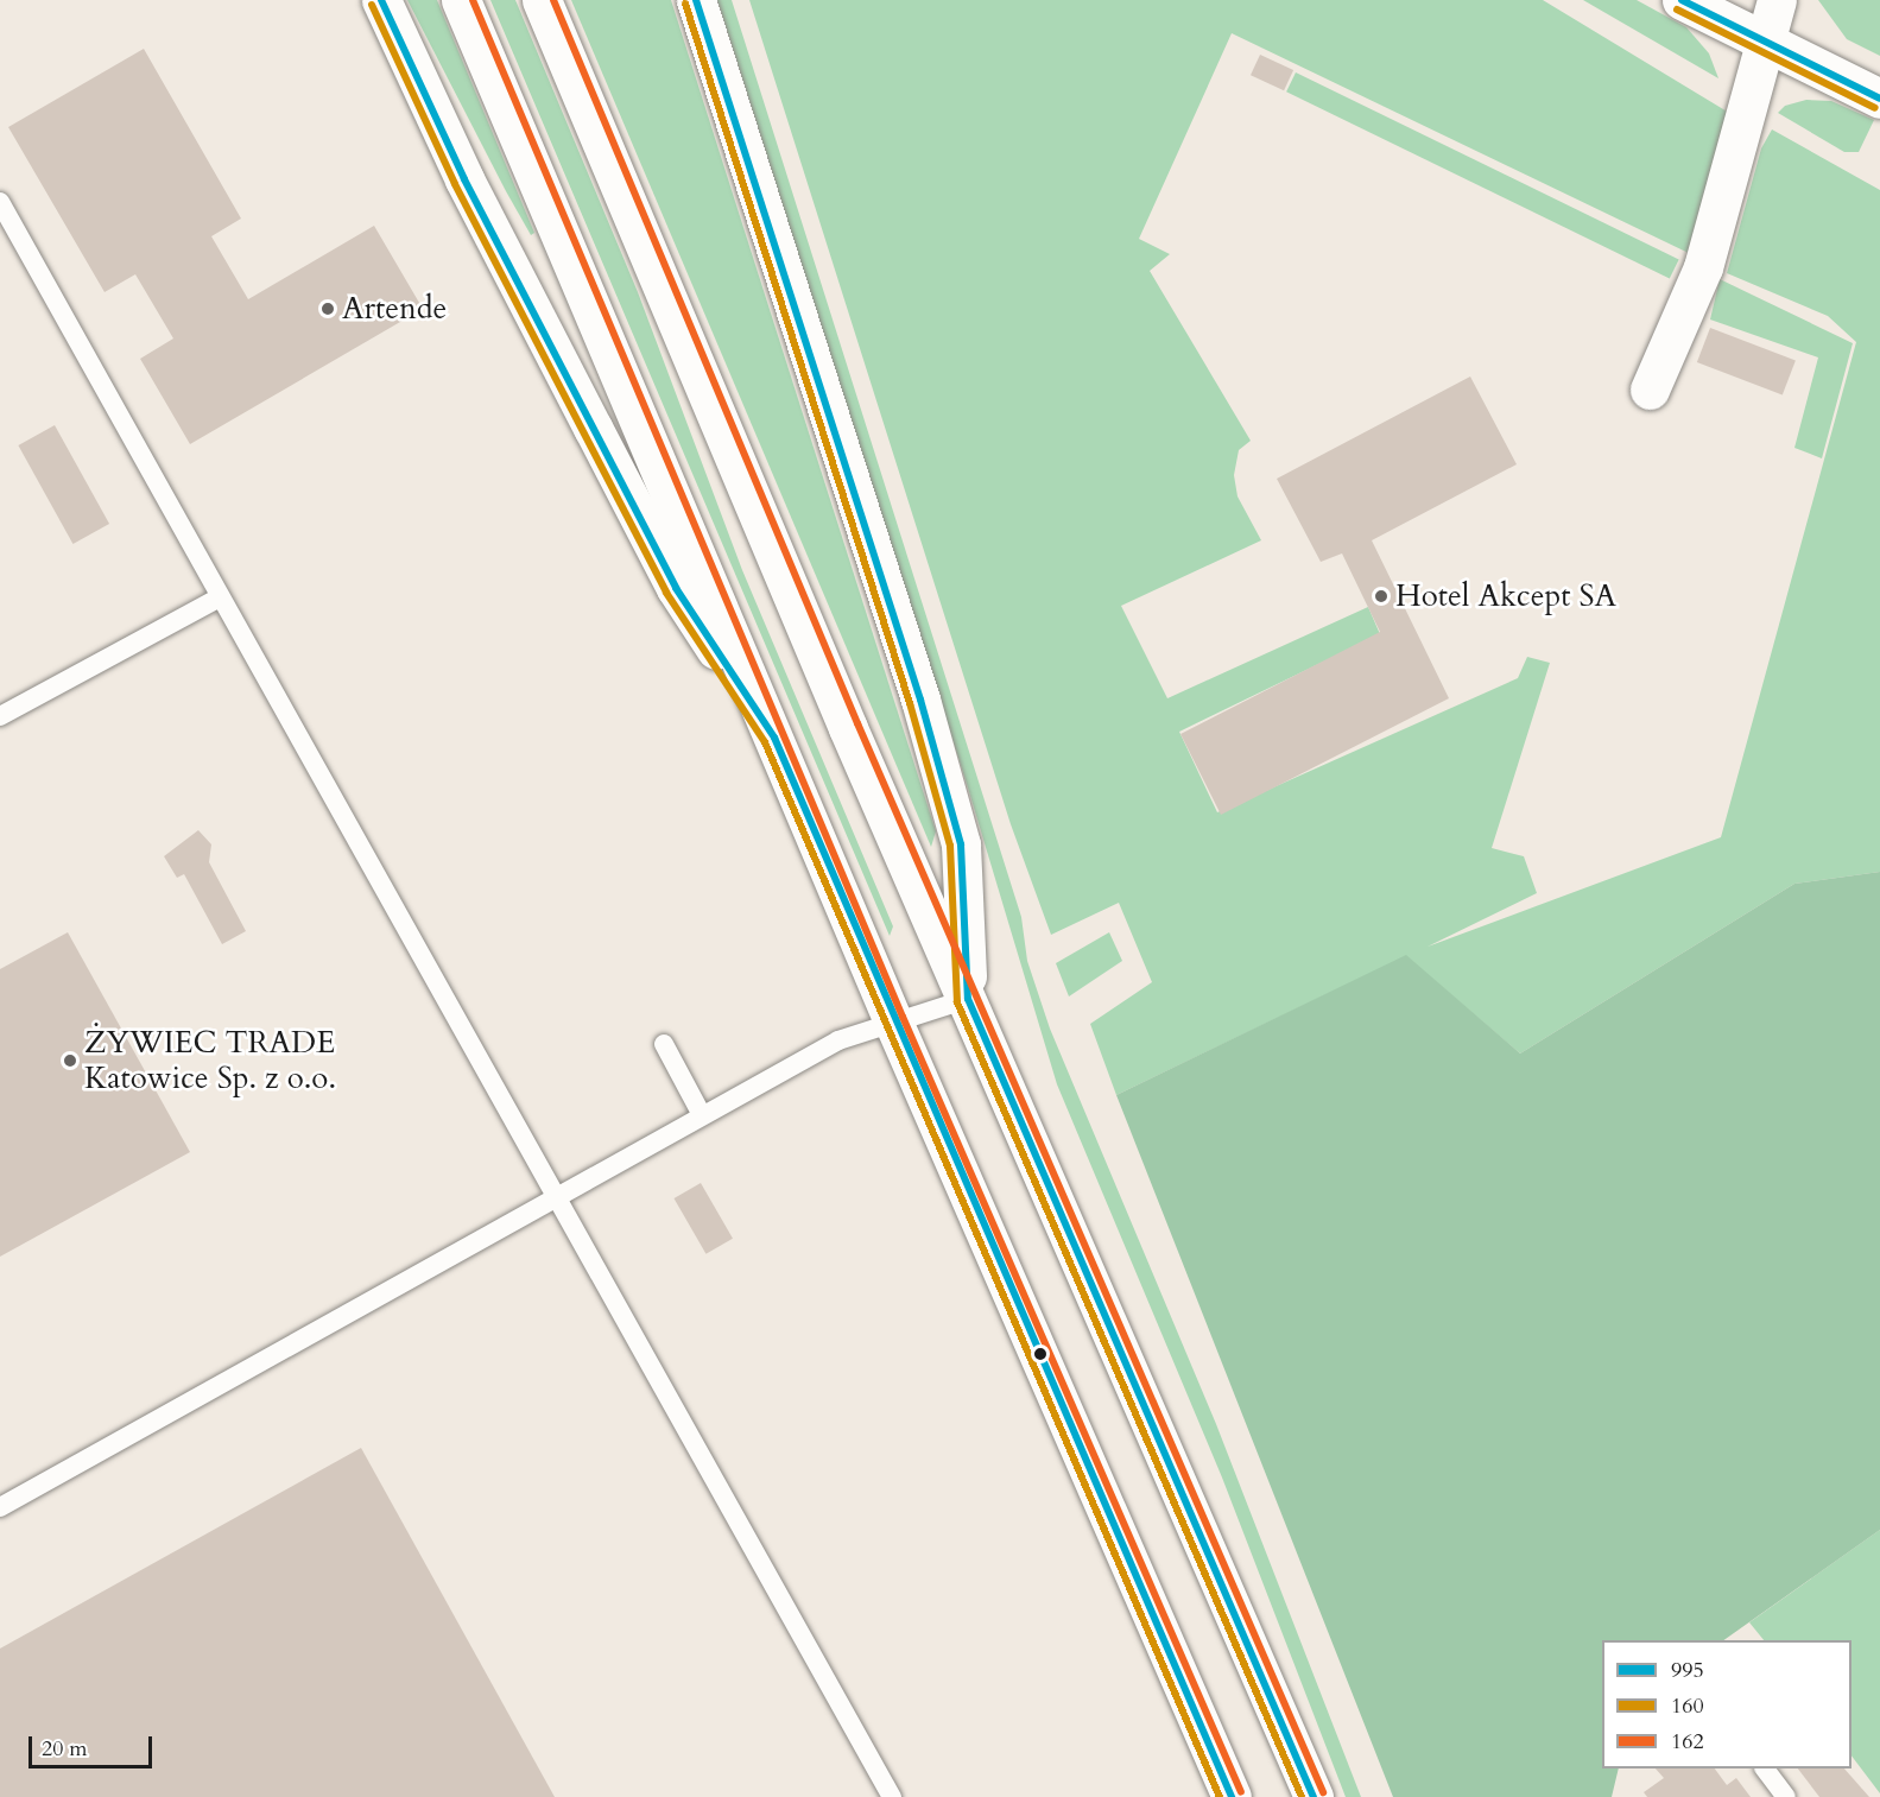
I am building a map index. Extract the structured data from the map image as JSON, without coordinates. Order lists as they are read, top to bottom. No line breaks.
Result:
{"places":["Artende","Hotel Akcept SA","ŻYWIEC TRADE Katowice Sp. z o.o."],"lines":["transit line 995","transit line 162","transit line 160"],"legend":["995","160","162"],"scale_bar":"20 m"}
